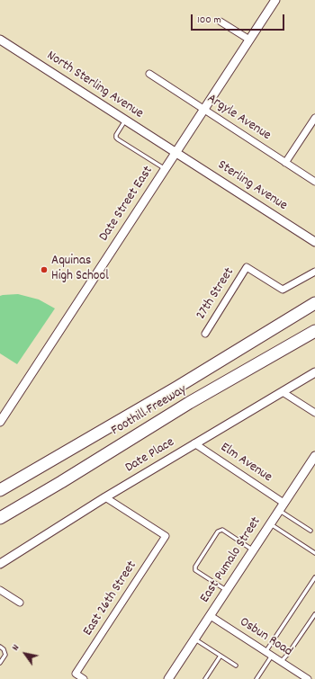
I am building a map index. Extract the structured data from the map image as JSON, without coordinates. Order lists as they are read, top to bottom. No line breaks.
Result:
{"streets":{"highway":["Foothill Freeway"],"street":["North Sterling Avenue","Argyle Avenue","Sterling Avenue","Date Street East","27th Street","Date Place","Elm Avenue","East Pumalo Street","East 26th Street","Osbun Road"]},"crossings":[["North Sterling Avenue","Sterling Avenue"],["North Sterling Avenue","Date Street East"],["Argyle Avenue","Date Street East"],["Sterling Avenue","Date Street East"],["Date Place","Elm Avenue"],["Date Place","East 26th Street"],["Elm Avenue","East Pumalo Street"],["East Pumalo Street","Osbun Road"]],"places":["Aquinas High School"],"scale_bar":"100 m","north":"top left"}
